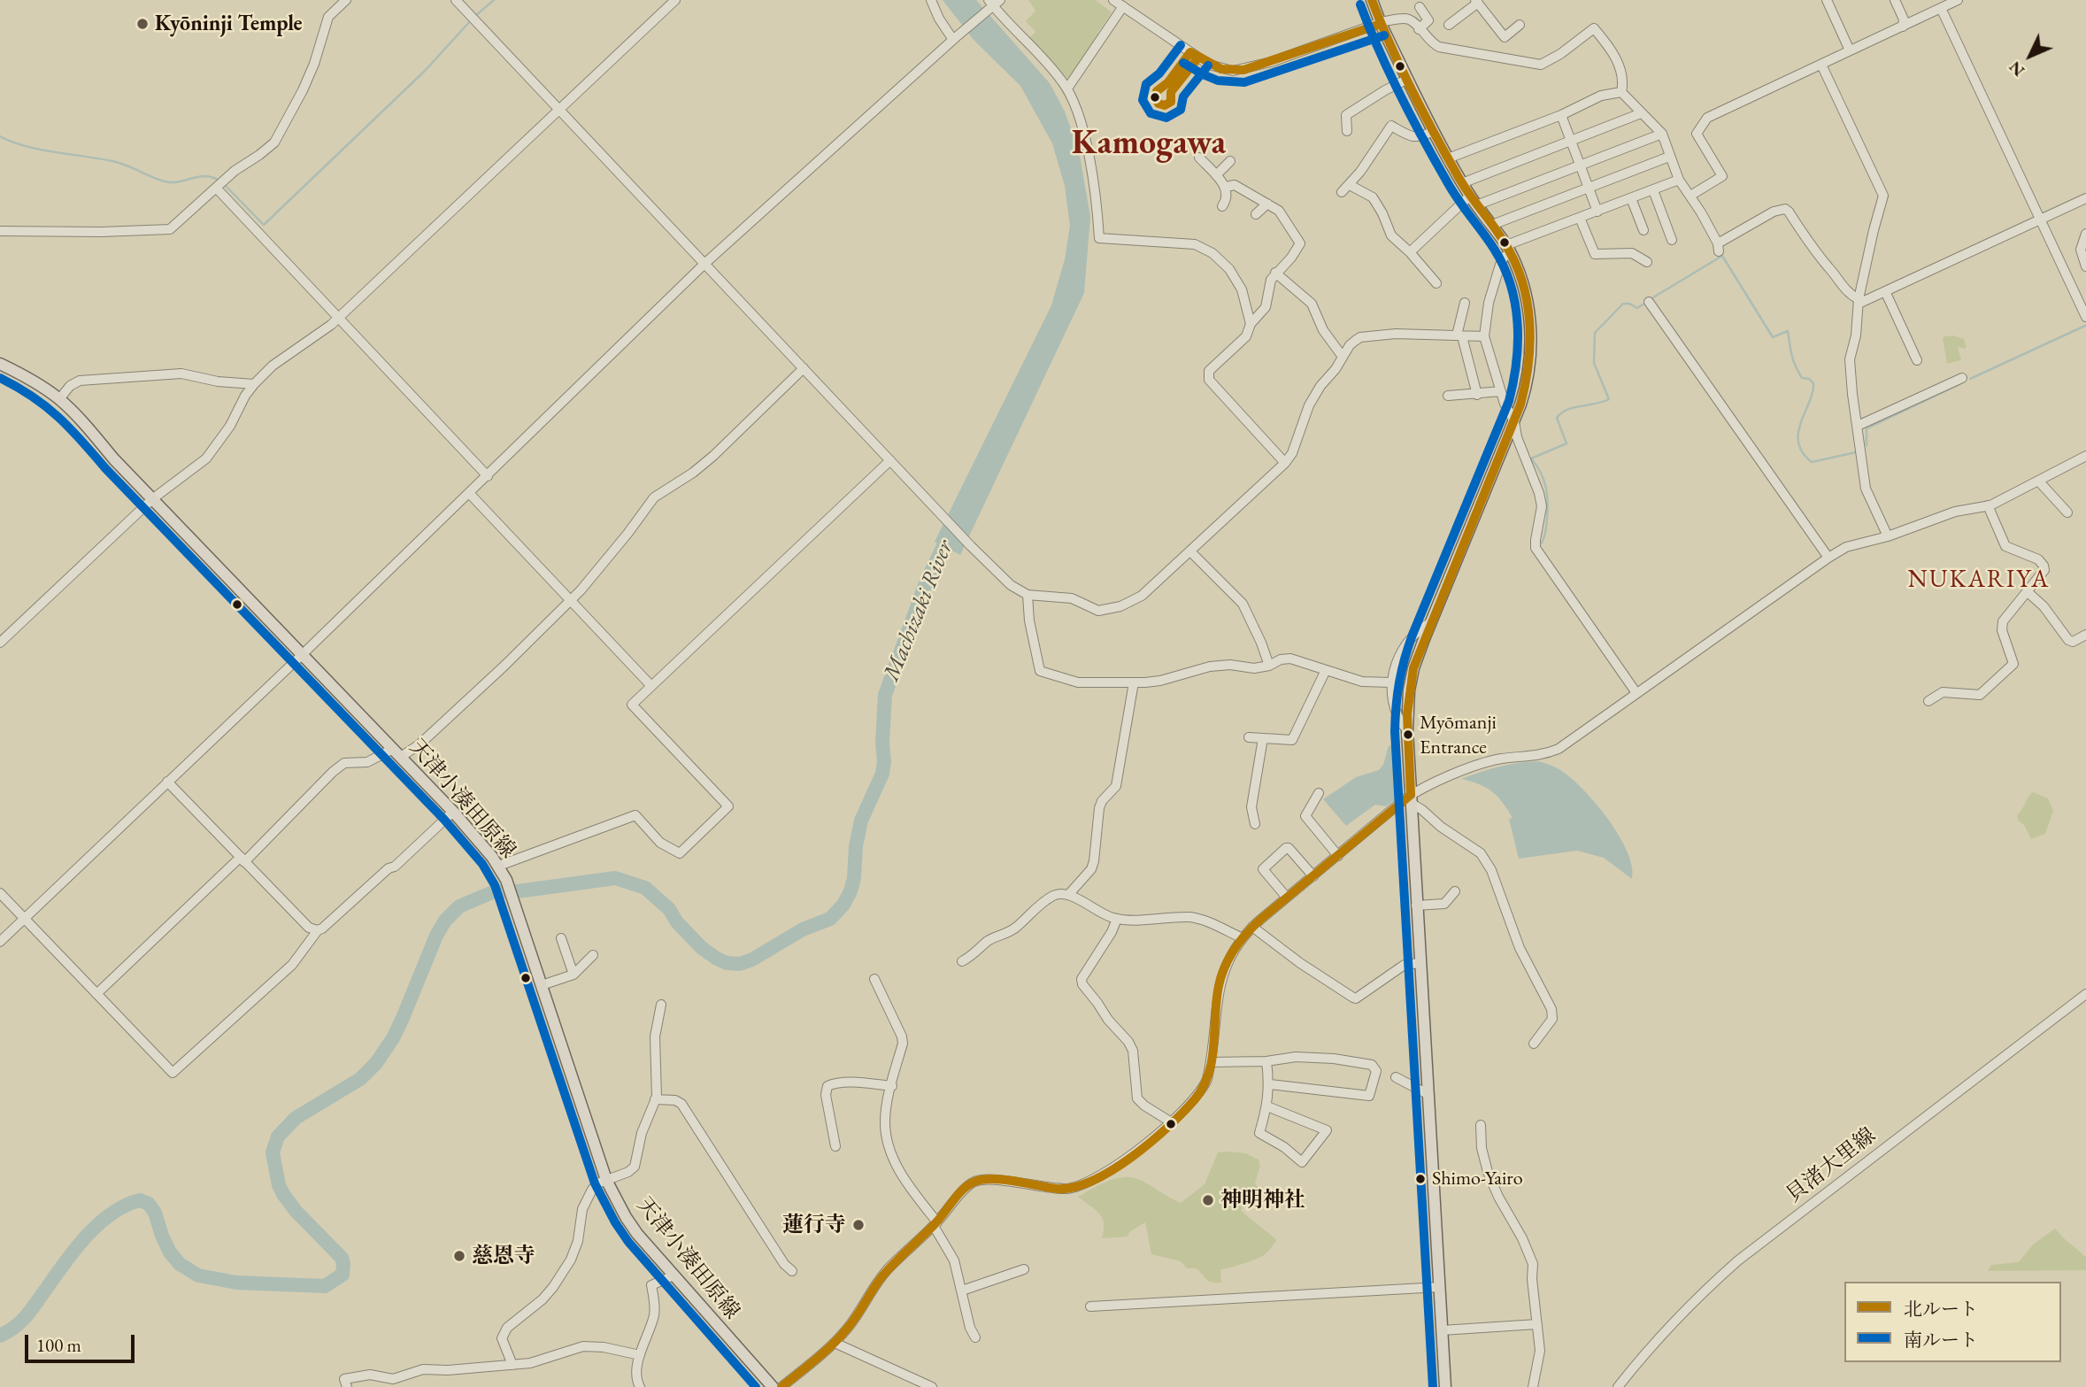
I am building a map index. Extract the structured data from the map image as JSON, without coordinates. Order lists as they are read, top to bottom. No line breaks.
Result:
{"streets":{"main road":["天津小湊田原線"],"street":["貝渚大里線"]},"districts":["Kamogawa","NUKARIYA"],"water":["Machizaki River"],"places":["Kyōninji Temple","Myōmanji Entrance","Shimo-Yairo","神明神社","蓮行寺","慈恩寺"],"lines":["transit line 北ルート","transit line 南ルート"],"legend":["北ルート","南ルート"],"scale_bar":"100 m","north":"bottom left"}
